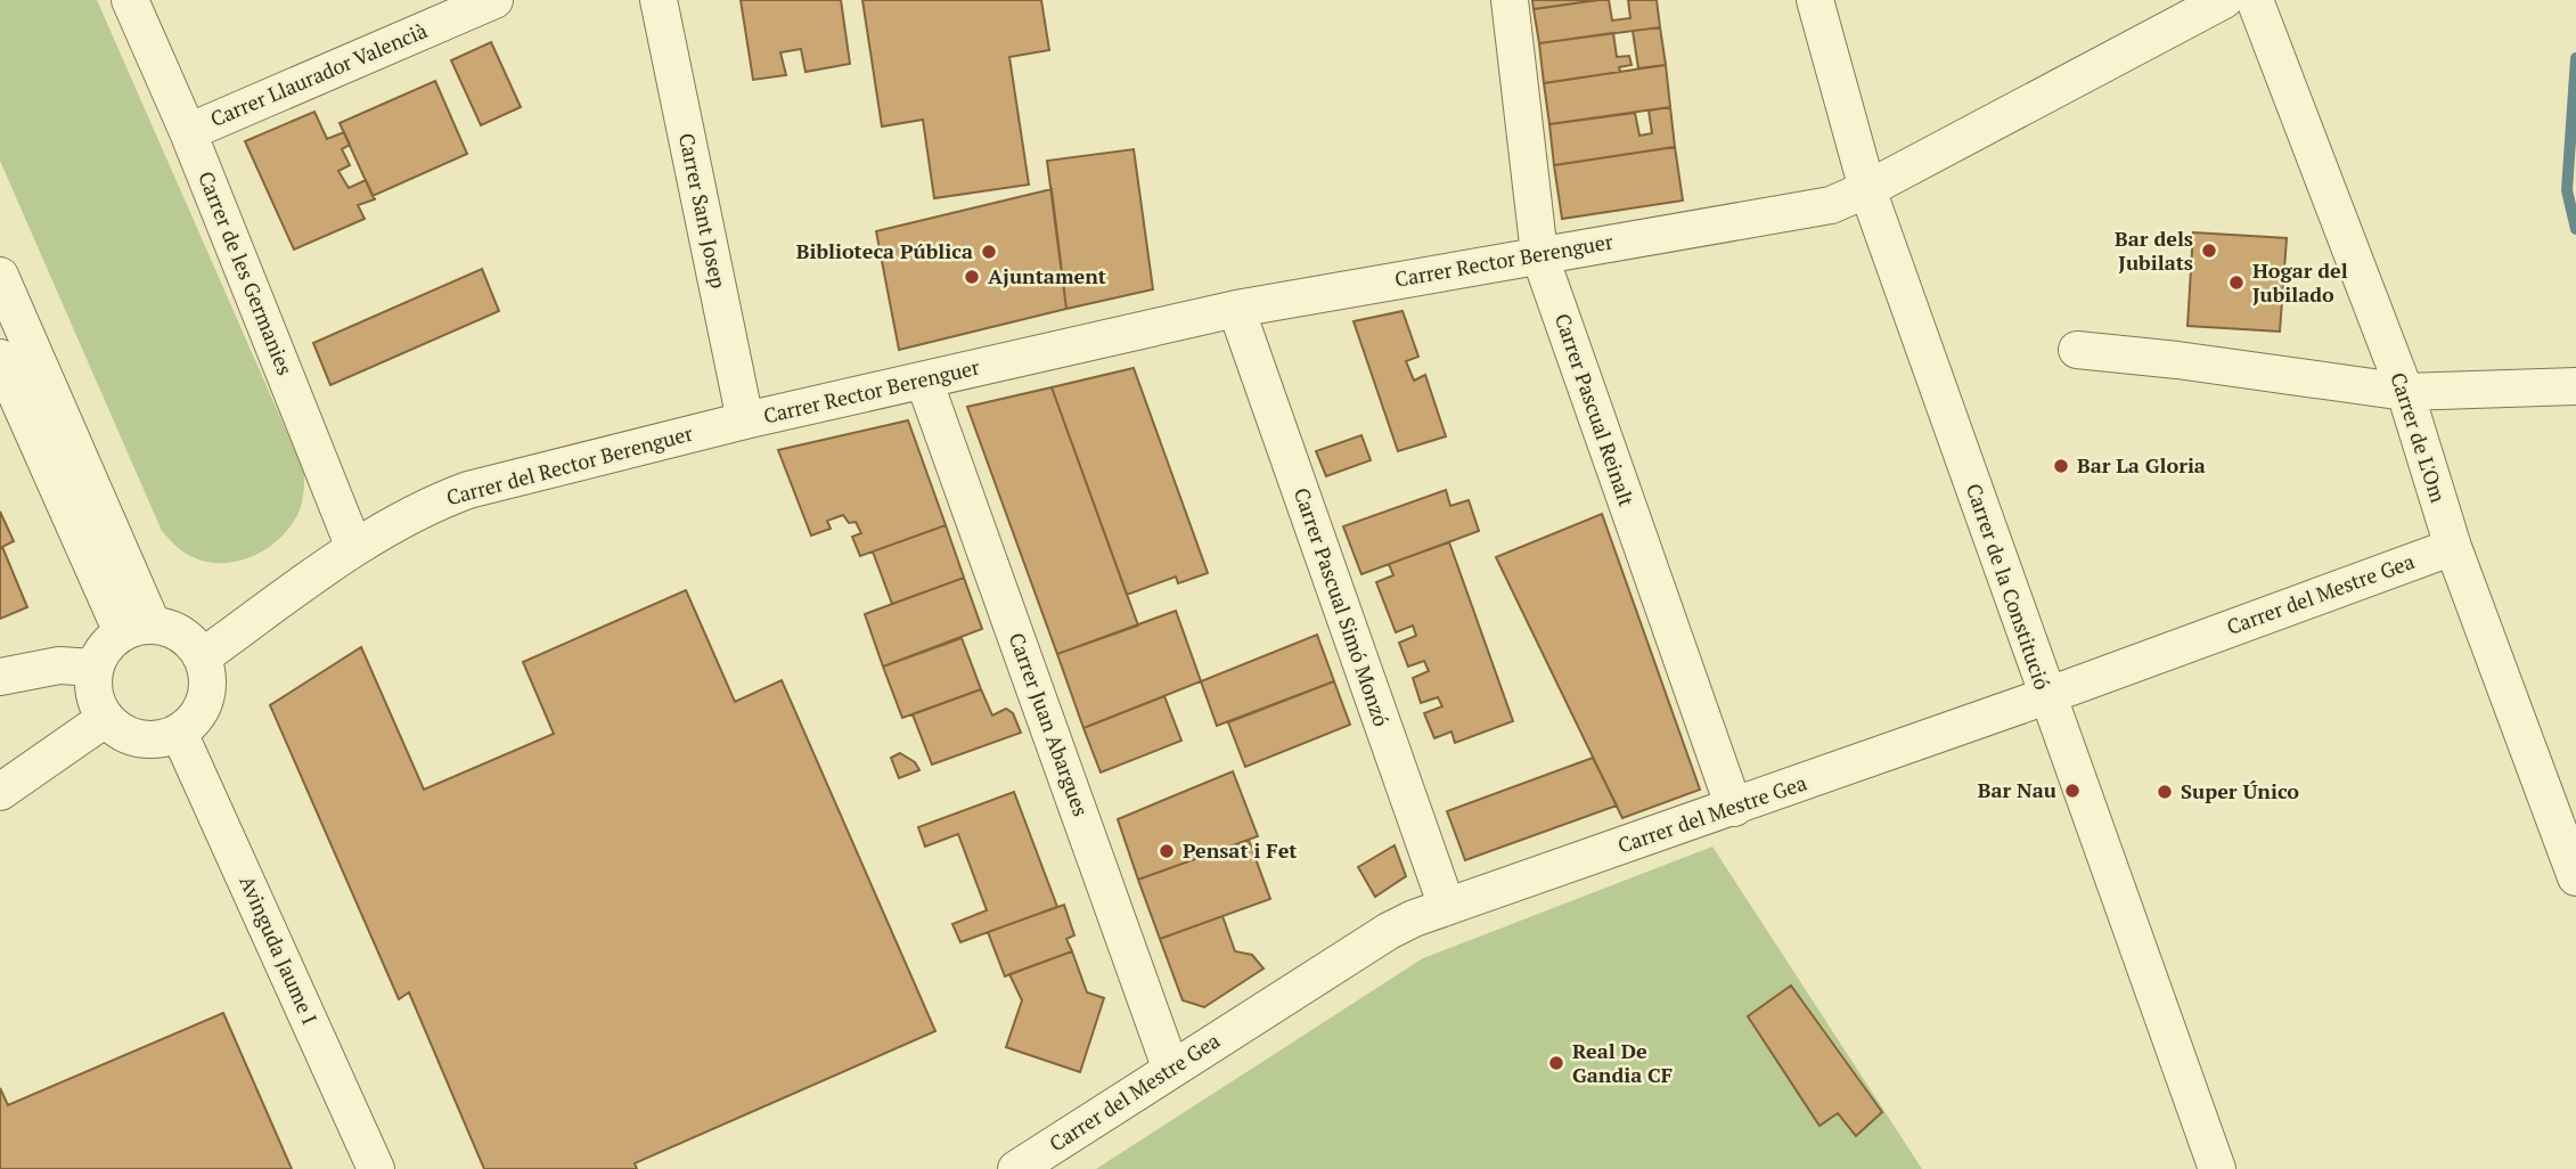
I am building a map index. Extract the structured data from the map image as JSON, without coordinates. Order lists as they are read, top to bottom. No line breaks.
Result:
{"streets":{"street":["Carrer Llaurador Valencià","Carrer Sant Josep","Carrer Rector Berenguer","Carrer de les Germanies","Carrer Pascual Reinalt","Carrer de L'Om","Carrer del Rector Berenguer","Carrer de la Constitució","Carrer del Mestre Gea","Carrer Pascual Simó Monzó","Carrer Juan Abargues","Avinguda Jaume I"]},"crossings":[["Carrer Llaurador Valencià","Carrer de les Germanies"],["Carrer Sant Josep","Carrer Rector Berenguer"],["Carrer Sant Josep","Carrer del Rector Berenguer"],["Carrer Rector Berenguer","Carrer Pascual Reinalt"],["Carrer Rector Berenguer","Carrer del Rector Berenguer"],["Carrer Rector Berenguer","Carrer de la Constitució"],["Carrer Rector Berenguer","Carrer Pascual Simó Monzó"],["Carrer Rector Berenguer","Carrer Juan Abargues"],["Carrer de les Germanies","Carrer del Rector Berenguer"],["Carrer Pascual Reinalt","Carrer del Mestre Gea"],["Carrer de L'Om","Carrer del Mestre Gea"],["Carrer del Rector Berenguer","Avinguda Jaume I"],["Carrer de la Constitució","Carrer del Mestre Gea"],["Carrer del Mestre Gea","Carrer Pascual Simó Monzó"],["Carrer del Mestre Gea","Carrer Juan Abargues"]],"places":["Bar dels Jubilats","Biblioteca Pública","Ajuntament","Hogar del Jubilado","Bar La Gloria","Bar Nau","Super Único","Pensat i Fet","Real De Gandia CF"]}
